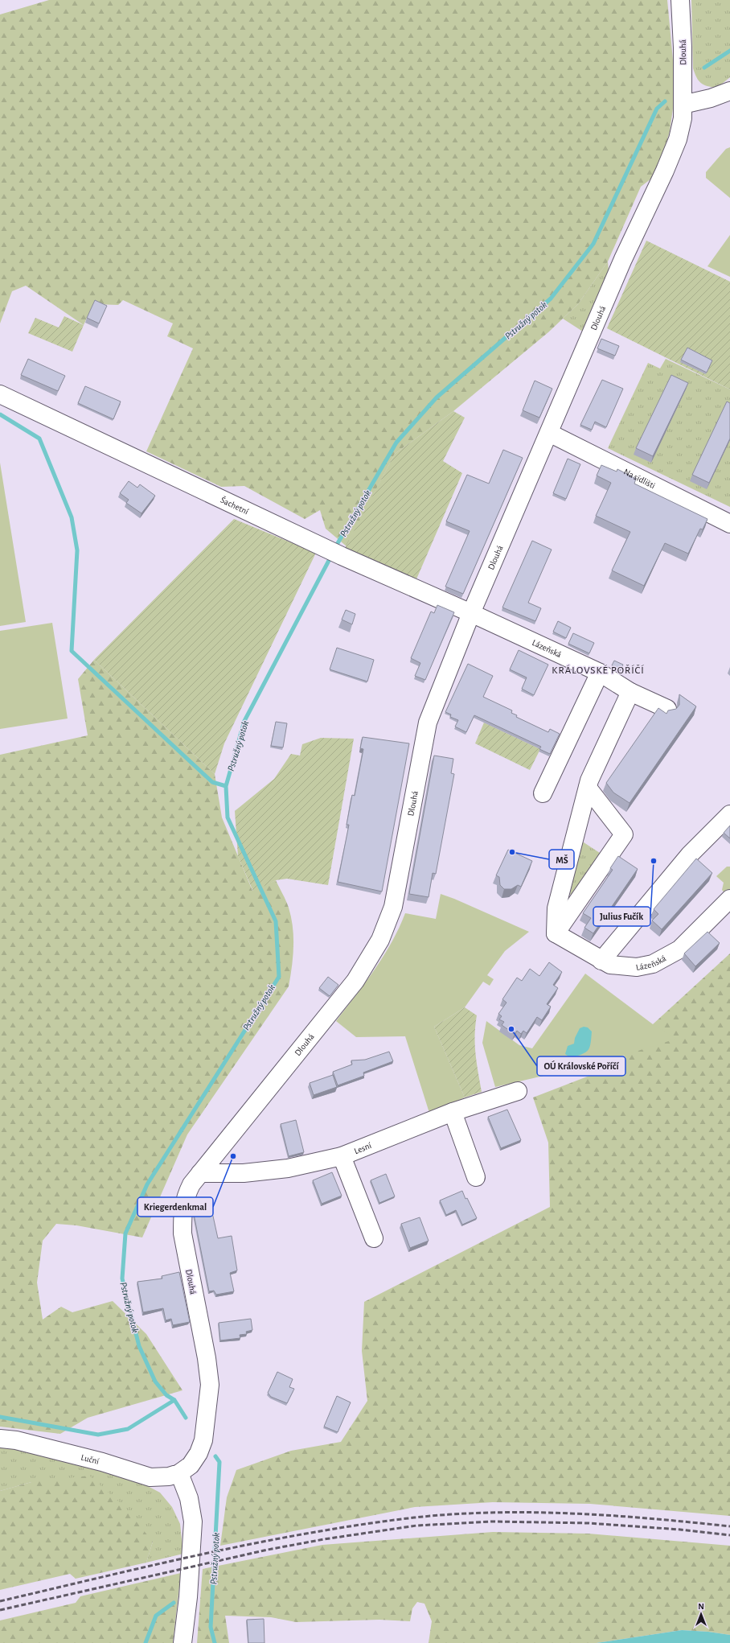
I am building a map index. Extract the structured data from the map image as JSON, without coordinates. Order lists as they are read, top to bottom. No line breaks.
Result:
{"streets":{"street":["Dlouhá","Na sídlišti","Šachetní","Lázeňská","Lesní","Luční"]},"crossings":[["Dlouhá","Na sídlišti"],["Dlouhá","Šachetní"],["Dlouhá","Lázeňská"],["Dlouhá","Lesní"],["Dlouhá","Luční"],["Šachetní","Lázeňská"]],"districts":["KRÁLOVSKÉ POŘÍČÍ"],"water":["Pstružný potok"],"places":["MŠ","Julius Fučík","OÚ Královské Poříčí","Kriegerdenkmal"],"north":"top"}
